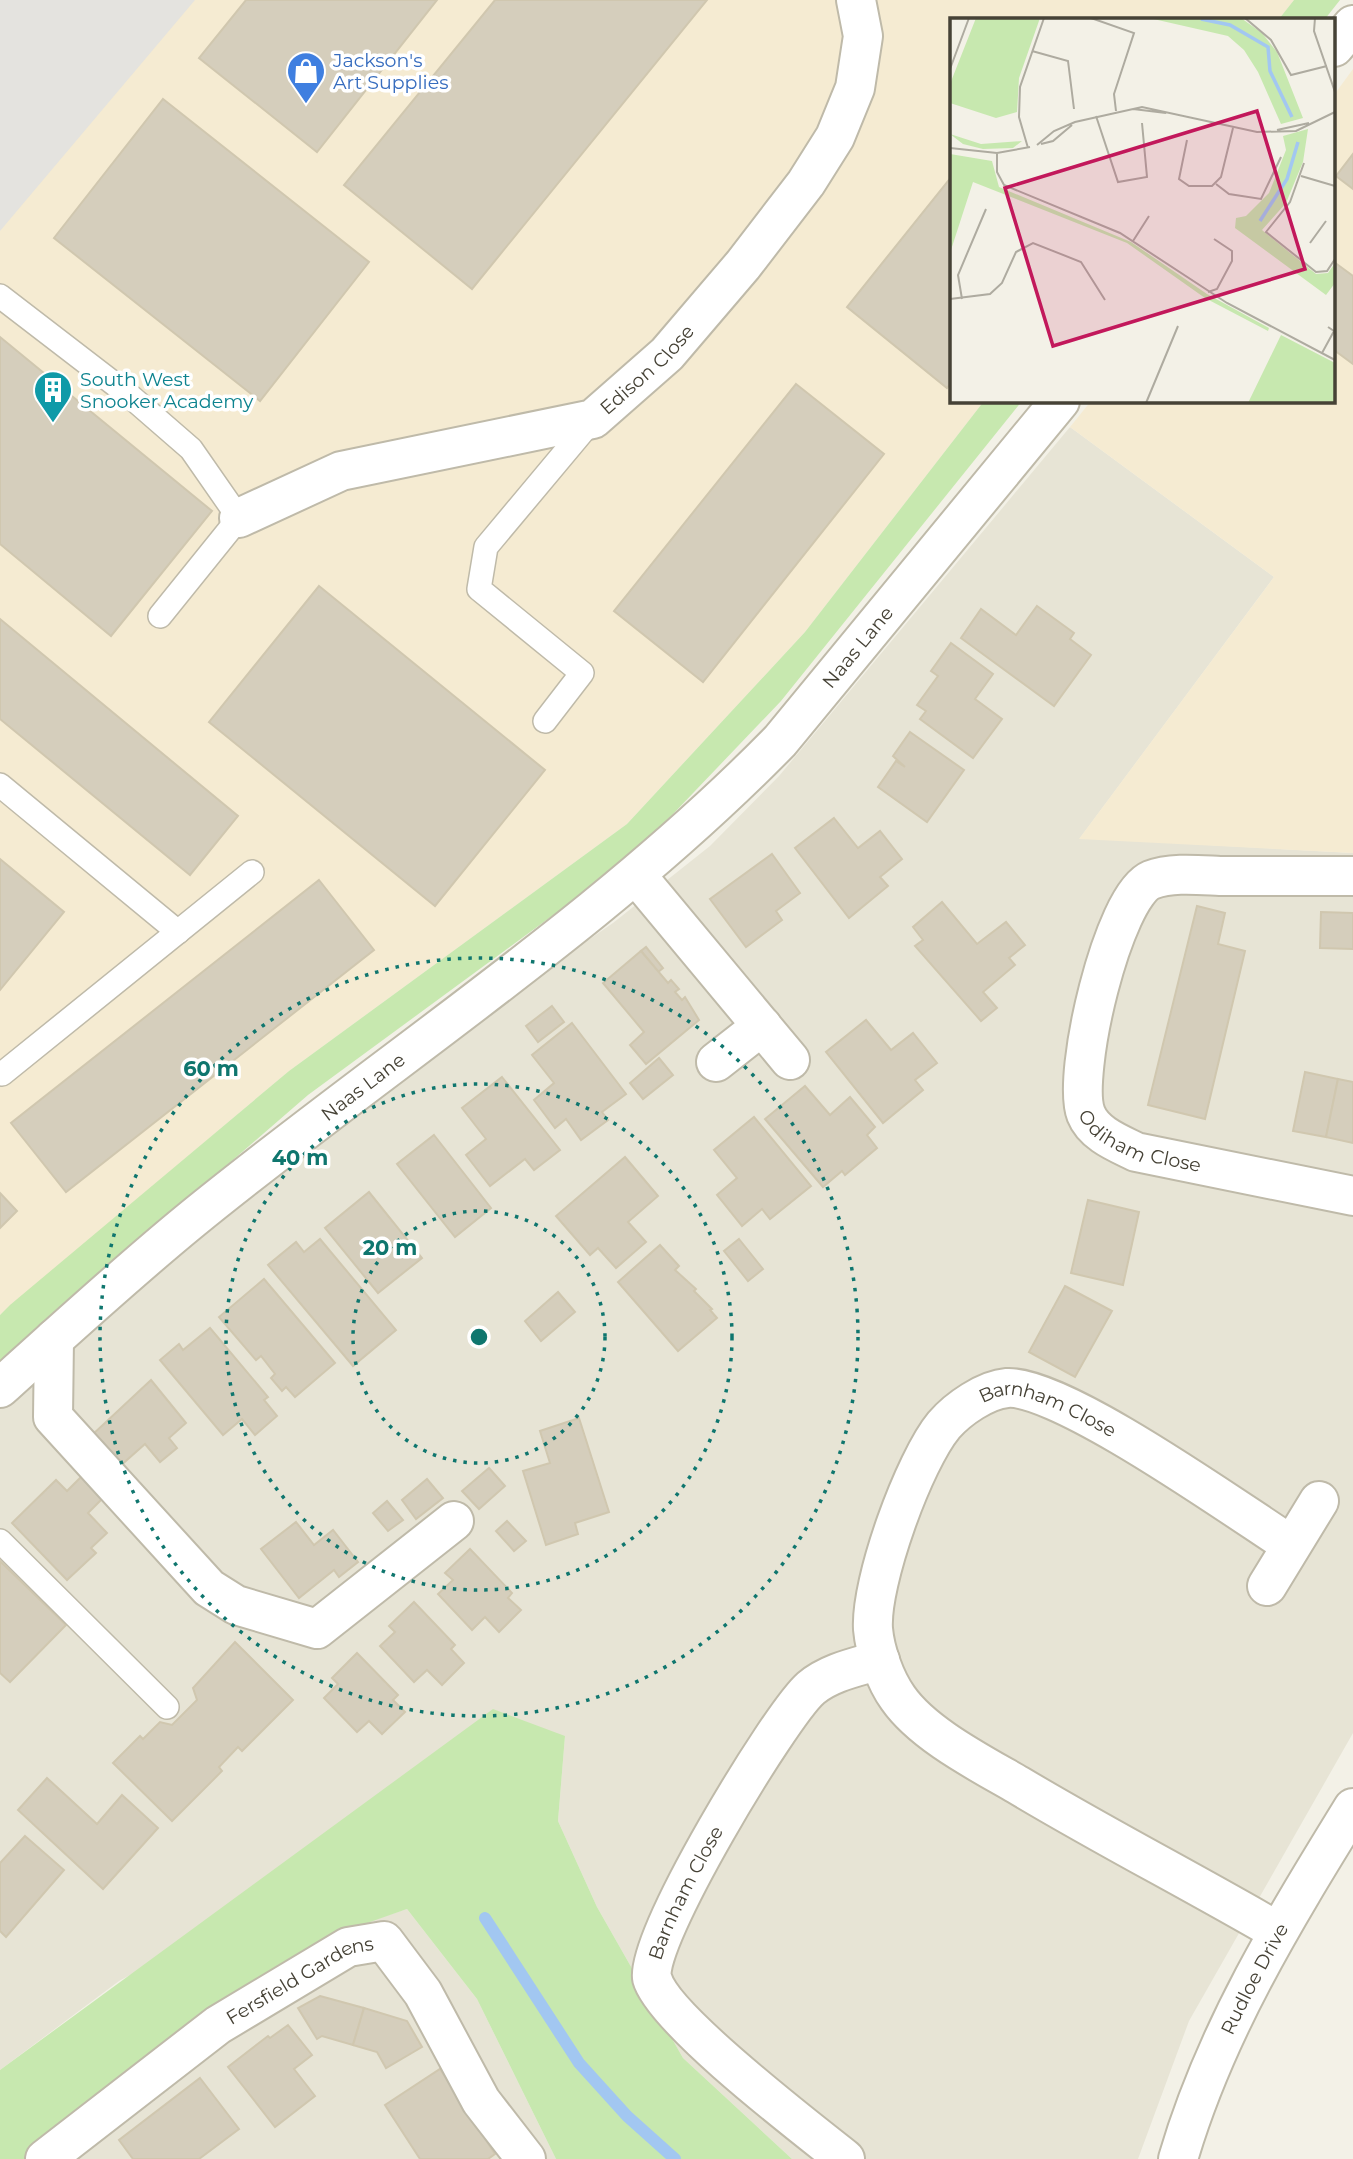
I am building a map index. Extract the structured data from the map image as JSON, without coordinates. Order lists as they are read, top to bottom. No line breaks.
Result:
{"streets":{"street":["Edison Close","Naas Lane","Odiham Close","Barnham Close","Rudloe Drive","Fersfield Gardens"]},"crossings":[["Barnham Close","Rudloe Drive"]],"places":{"shop":["Jackson's Art Supplies"],"building":["South West Snooker Academy"]},"rings":["60 m","40 m","20 m"]}
